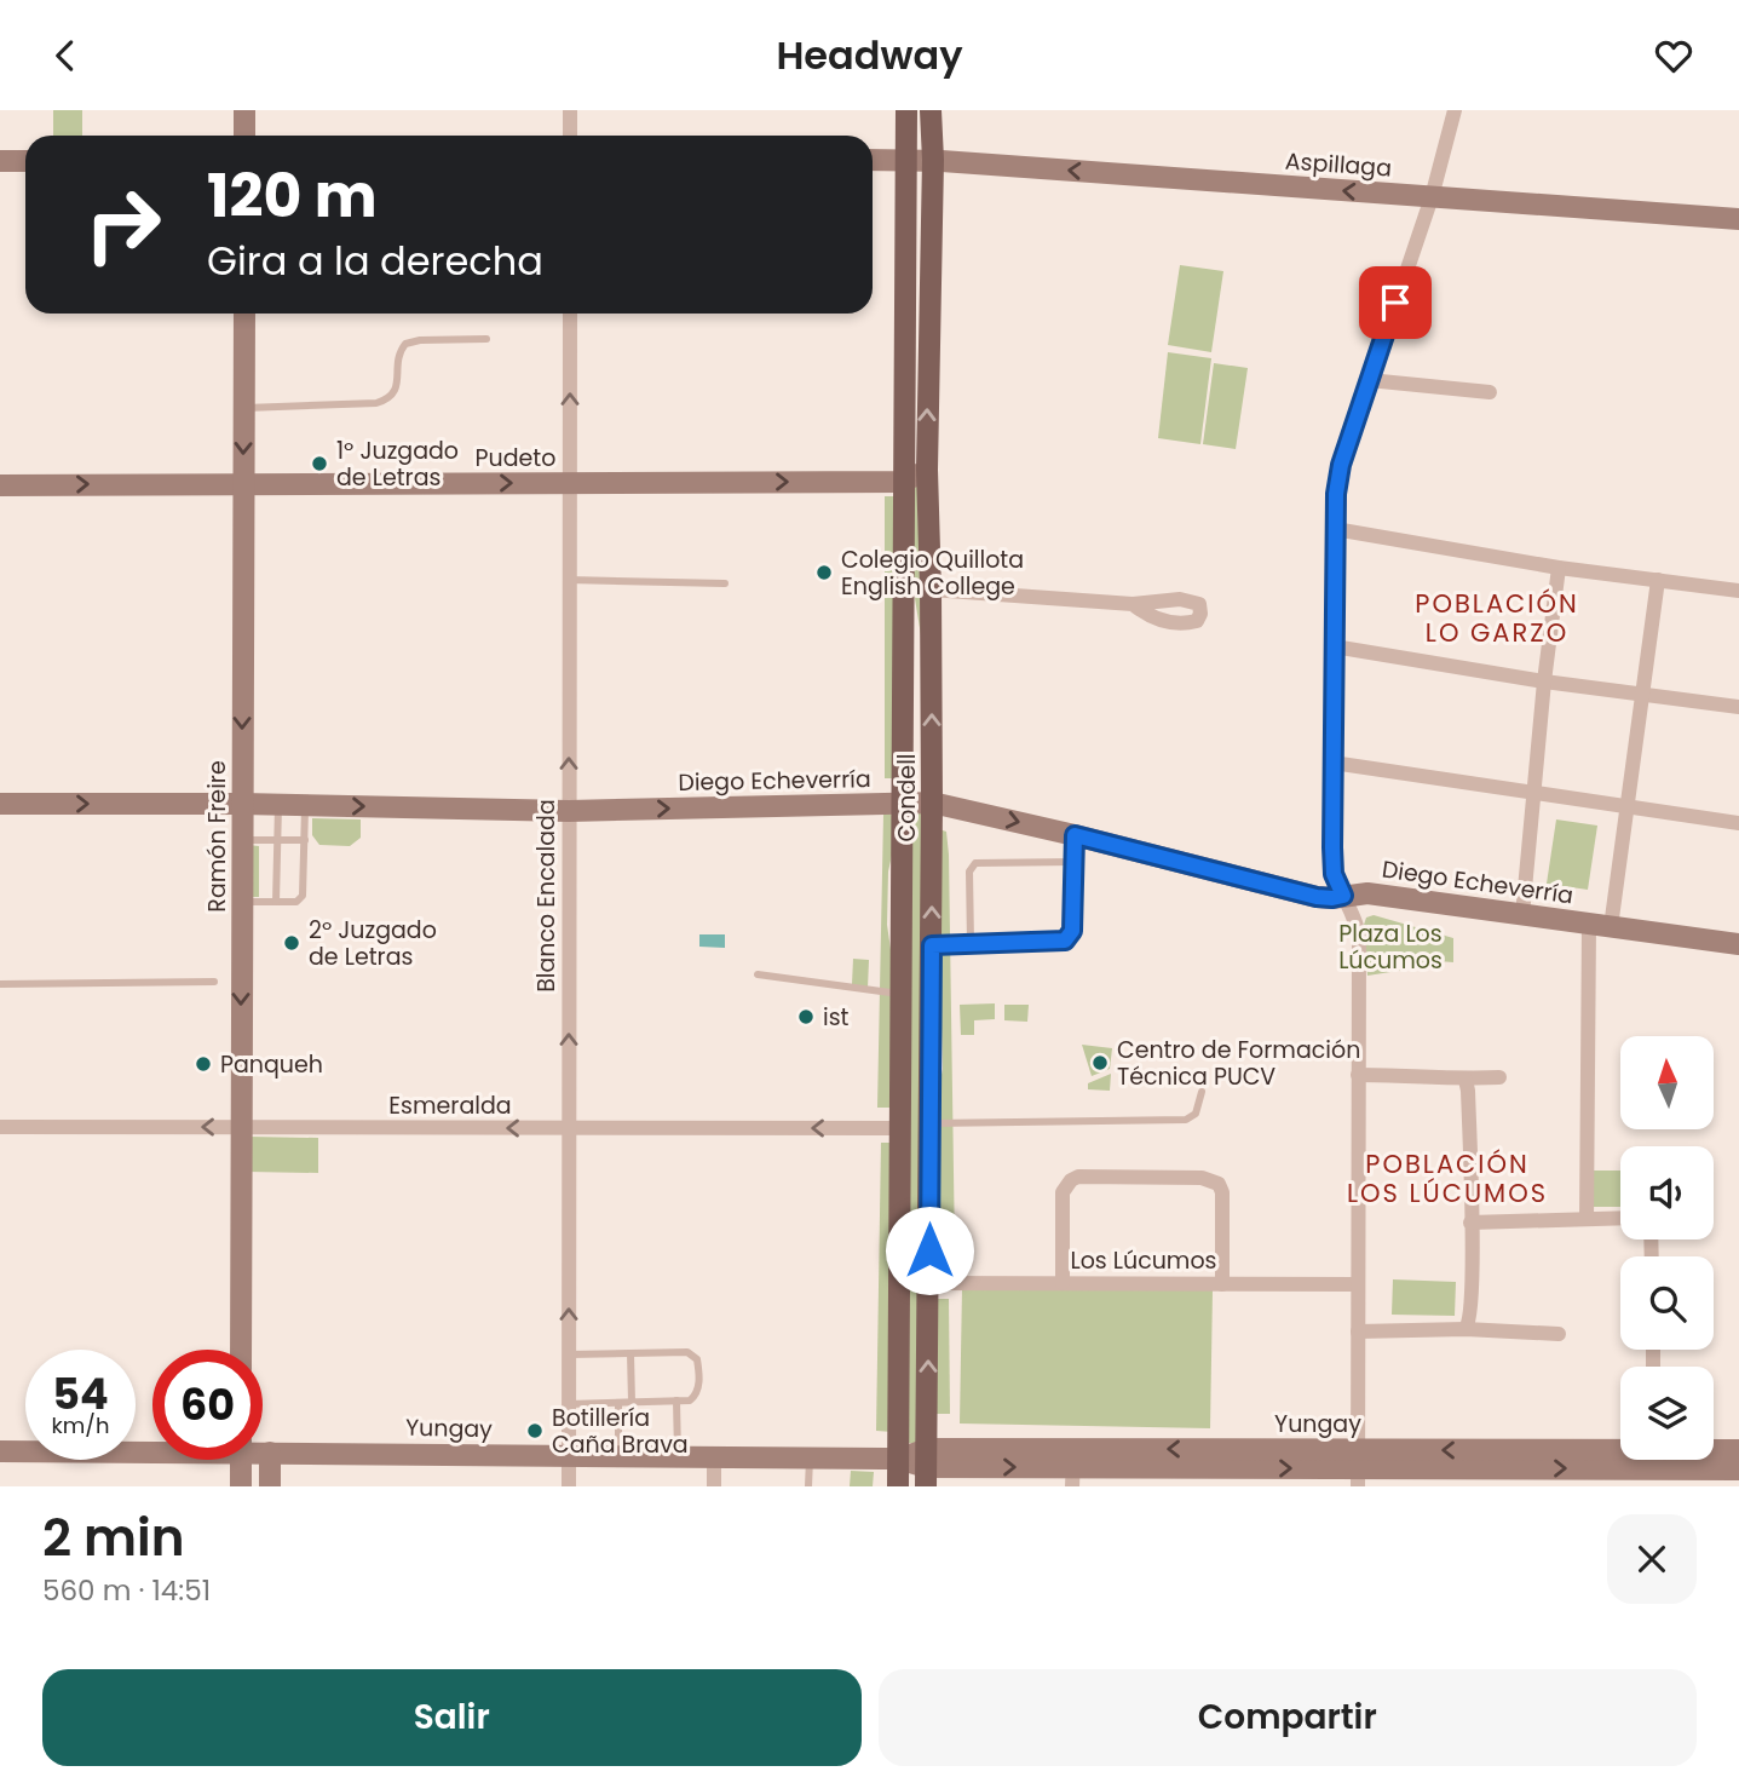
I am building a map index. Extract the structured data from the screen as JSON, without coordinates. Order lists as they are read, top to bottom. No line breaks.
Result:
{"streets":{"main road":["Condell"],"street":["Aspillaga","Pudeto","Diego Echeverría","Ramón Freire","Blanco Encalada","Esmeralda","Los Lúcumos","Yungay"]},"crossings":[["Aspillaga","Condell"],["Pudeto","Condell"],["Pudeto","Ramón Freire"],["Pudeto","Blanco Encalada"],["Diego Echeverría","Condell"],["Diego Echeverría","Ramón Freire"],["Diego Echeverría","Blanco Encalada"],["Condell","Esmeralda"],["Condell","Los Lúcumos"],["Condell","Yungay"],["Ramón Freire","Esmeralda"],["Blanco Encalada","Esmeralda"],["Blanco Encalada","Yungay"]],"one_way":["Aspillaga","Pudeto","Diego Echeverría","Ramón Freire","Blanco Encalada","Esmeralda"],"districts":["POBLACIÓN LO GARZO","POBLACIÓN LOS LÚCUMOS"],"parks":["Plaza Los Lúcumos"],"places":["1º Juzgado de Letras","Colegio Quillota English College","2º Juzgado de Letras","ist","Centro de Formación Técnica PUCV","Panqueh","Botillería Caña Brava"],"north":"top","page":{"header":"Headway","turn":["120 m","Gira a la derecha"],"speed":"54 km/h","limit":"60","heading":["2 min","560 m · 14:51"],"buttons":["Salir","Compartir"]}}
